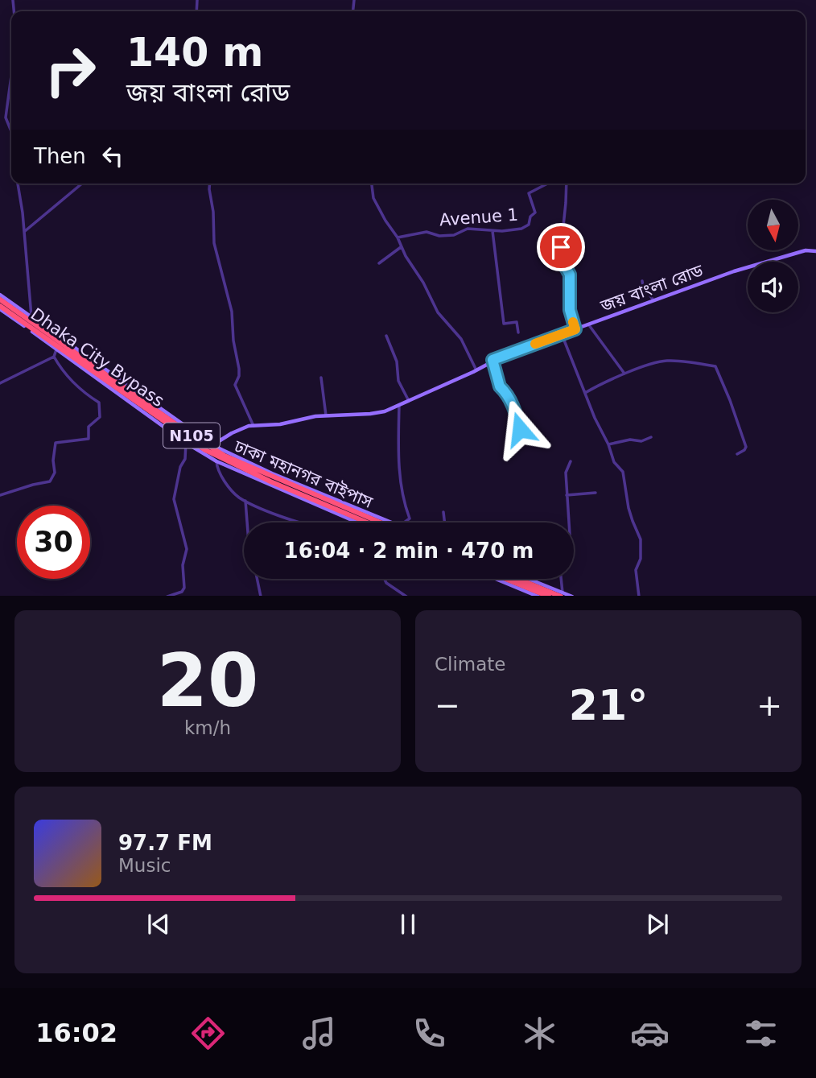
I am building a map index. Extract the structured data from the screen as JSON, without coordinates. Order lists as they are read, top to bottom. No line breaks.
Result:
{"streets":{"highway":["Dhaka City Bypass","N105","ঢাকা মহানগর বাইপাস"],"main road":["জয় বাংলা রোড"],"street":["Avenue 1"]},"north":"bottom","page":{"turn":["140 m","জয় বাংলা রোড"],"then":"Then","limit":"30","trip":"16:04 · 2 min · 470 m","tile":[["20","km/h"],"Climate"],"heat":["−","21°","+"],"song":["97.7 FM","Music"],"tabs":"16:02"}}
